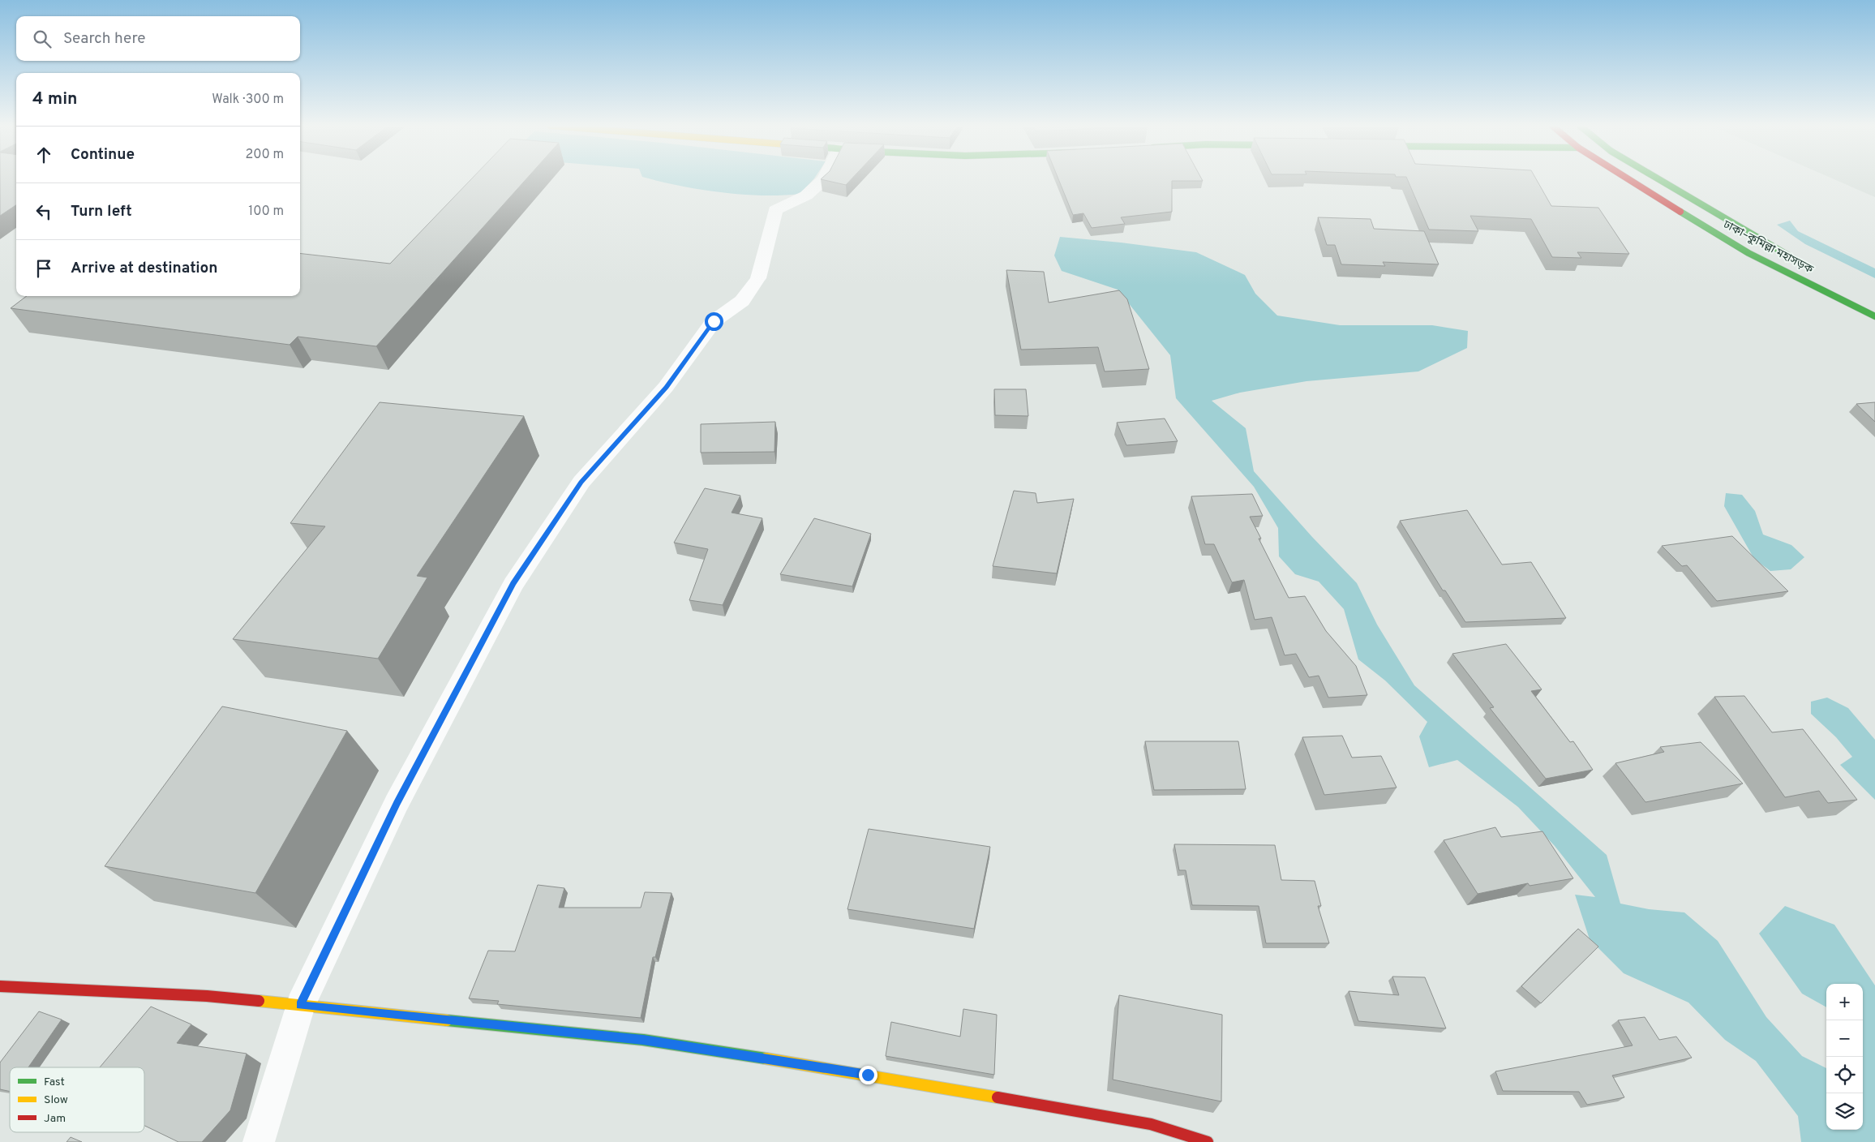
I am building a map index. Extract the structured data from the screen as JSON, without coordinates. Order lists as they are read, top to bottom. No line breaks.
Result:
{"streets":{"main road":["ঢাকা–কুমিল্লা মহাসড়ক"]},"legend":["Fast","Slow","Jam"],"page":{"search":"Search here","heading":["4 min","Walk · 300 m"],"list":[["Continue","200 m"],["Turn left","100 m"],"Arrive at destination"],"map_buttons":["+","−"]}}
